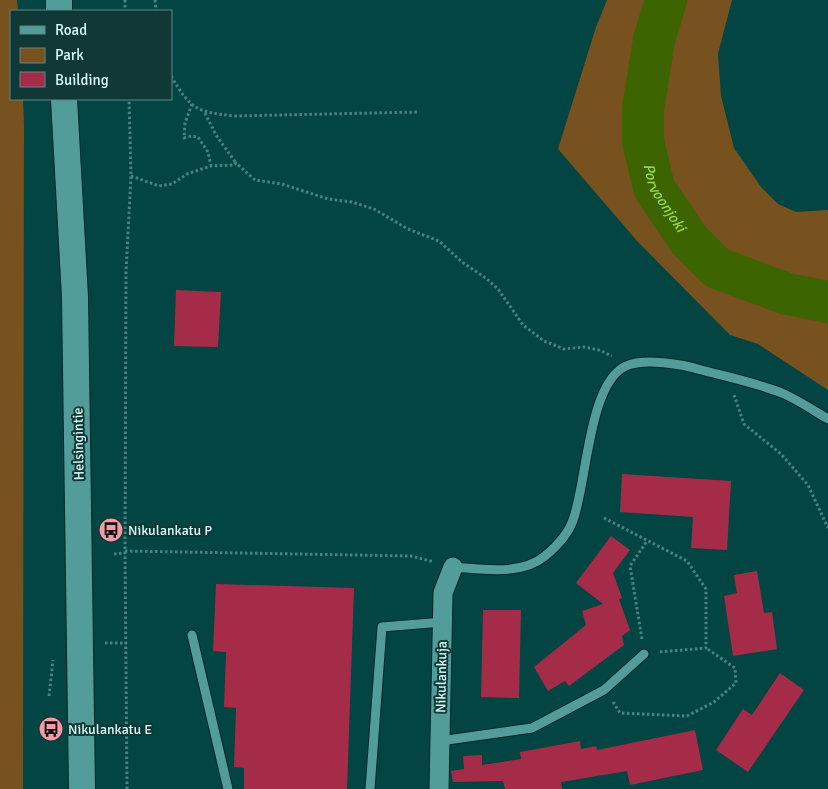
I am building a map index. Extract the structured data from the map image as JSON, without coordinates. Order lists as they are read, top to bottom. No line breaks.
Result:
{"streets":{"main road":["Helsingintie"],"street":["Nikulankuja"]},"water":["Porvoonjoki"],"places":{"bus stop":["Nikulankatu P","Nikulankatu E"]},"legend":["Road","Park","Building"]}
